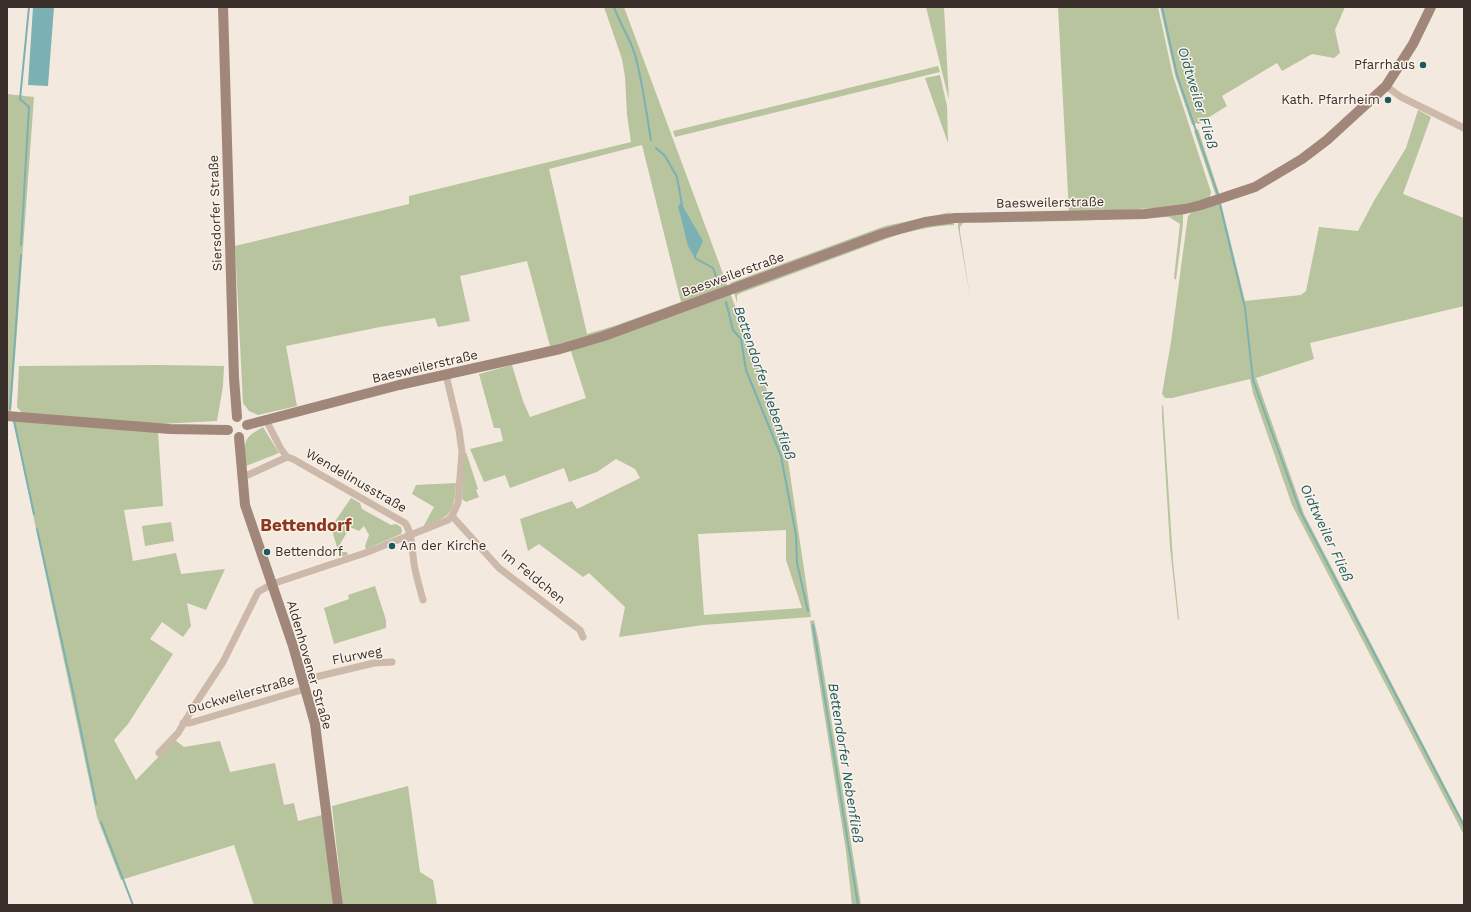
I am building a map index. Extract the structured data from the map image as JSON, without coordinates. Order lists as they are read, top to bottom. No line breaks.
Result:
{"streets":{"street":["Baesweilerstraße","Siersdorfer Straße","Wendelinusstraße","Im Feldchen","Flurweg","Aldenhovener Straße","Duckweilerstraße"]},"crossings":[["Baesweilerstraße","Siersdorfer Straße"],["Baesweilerstraße","Aldenhovener Straße"],["Siersdorfer Straße","Aldenhovener Straße"],["Flurweg","Aldenhovener Straße"],["Flurweg","Duckweilerstraße"],["Aldenhovener Straße","Duckweilerstraße"]],"districts":["Bettendorf"],"water":["Oidtweiler Fließ","Bettendorfer Nebenfließ"],"places":["Pfarrhaus","Kath. Pfarrheim","An der Kirche","Bettendorf"]}
